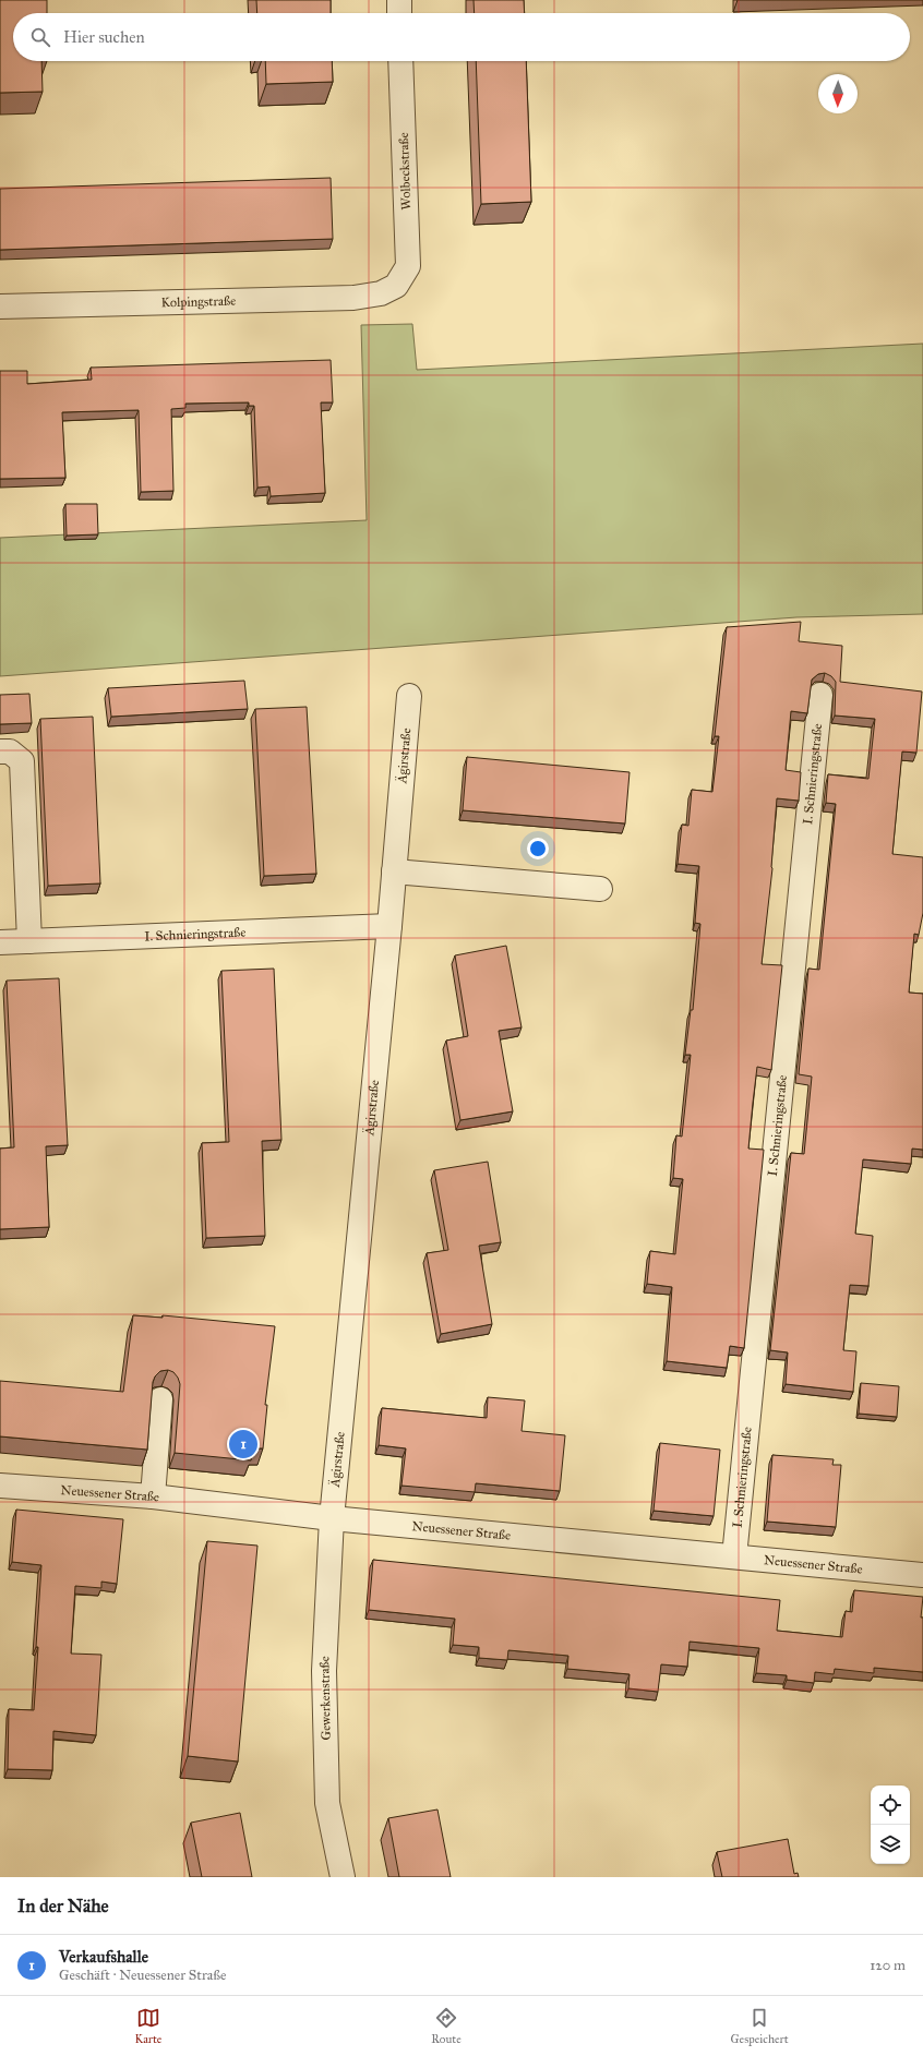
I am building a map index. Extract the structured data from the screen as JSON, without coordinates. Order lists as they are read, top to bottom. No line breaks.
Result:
{"streets":{"street":["Wolbeckstraße","Kolpingstraße","Ägirstraße","I. Schnieringstraße","Neuessener Straße","Gewerkenstraße"]},"crossings":[["Wolbeckstraße","Kolpingstraße"],["Ägirstraße","I. Schnieringstraße"],["Ägirstraße","Neuessener Straße"],["Ägirstraße","Gewerkenstraße"],["I. Schnieringstraße","Neuessener Straße"],["Neuessener Straße","Gewerkenstraße"]],"north":"bottom","page":{"search":"Hier suchen","pins":"1","heading":"In der Nähe","list":[{"mark":"1","name":"Verkaufshalle","note":"Geschäft · Neuessener Straße","value":"120 m"}],"nav":["Karte","Route","Gespeichert"]}}
